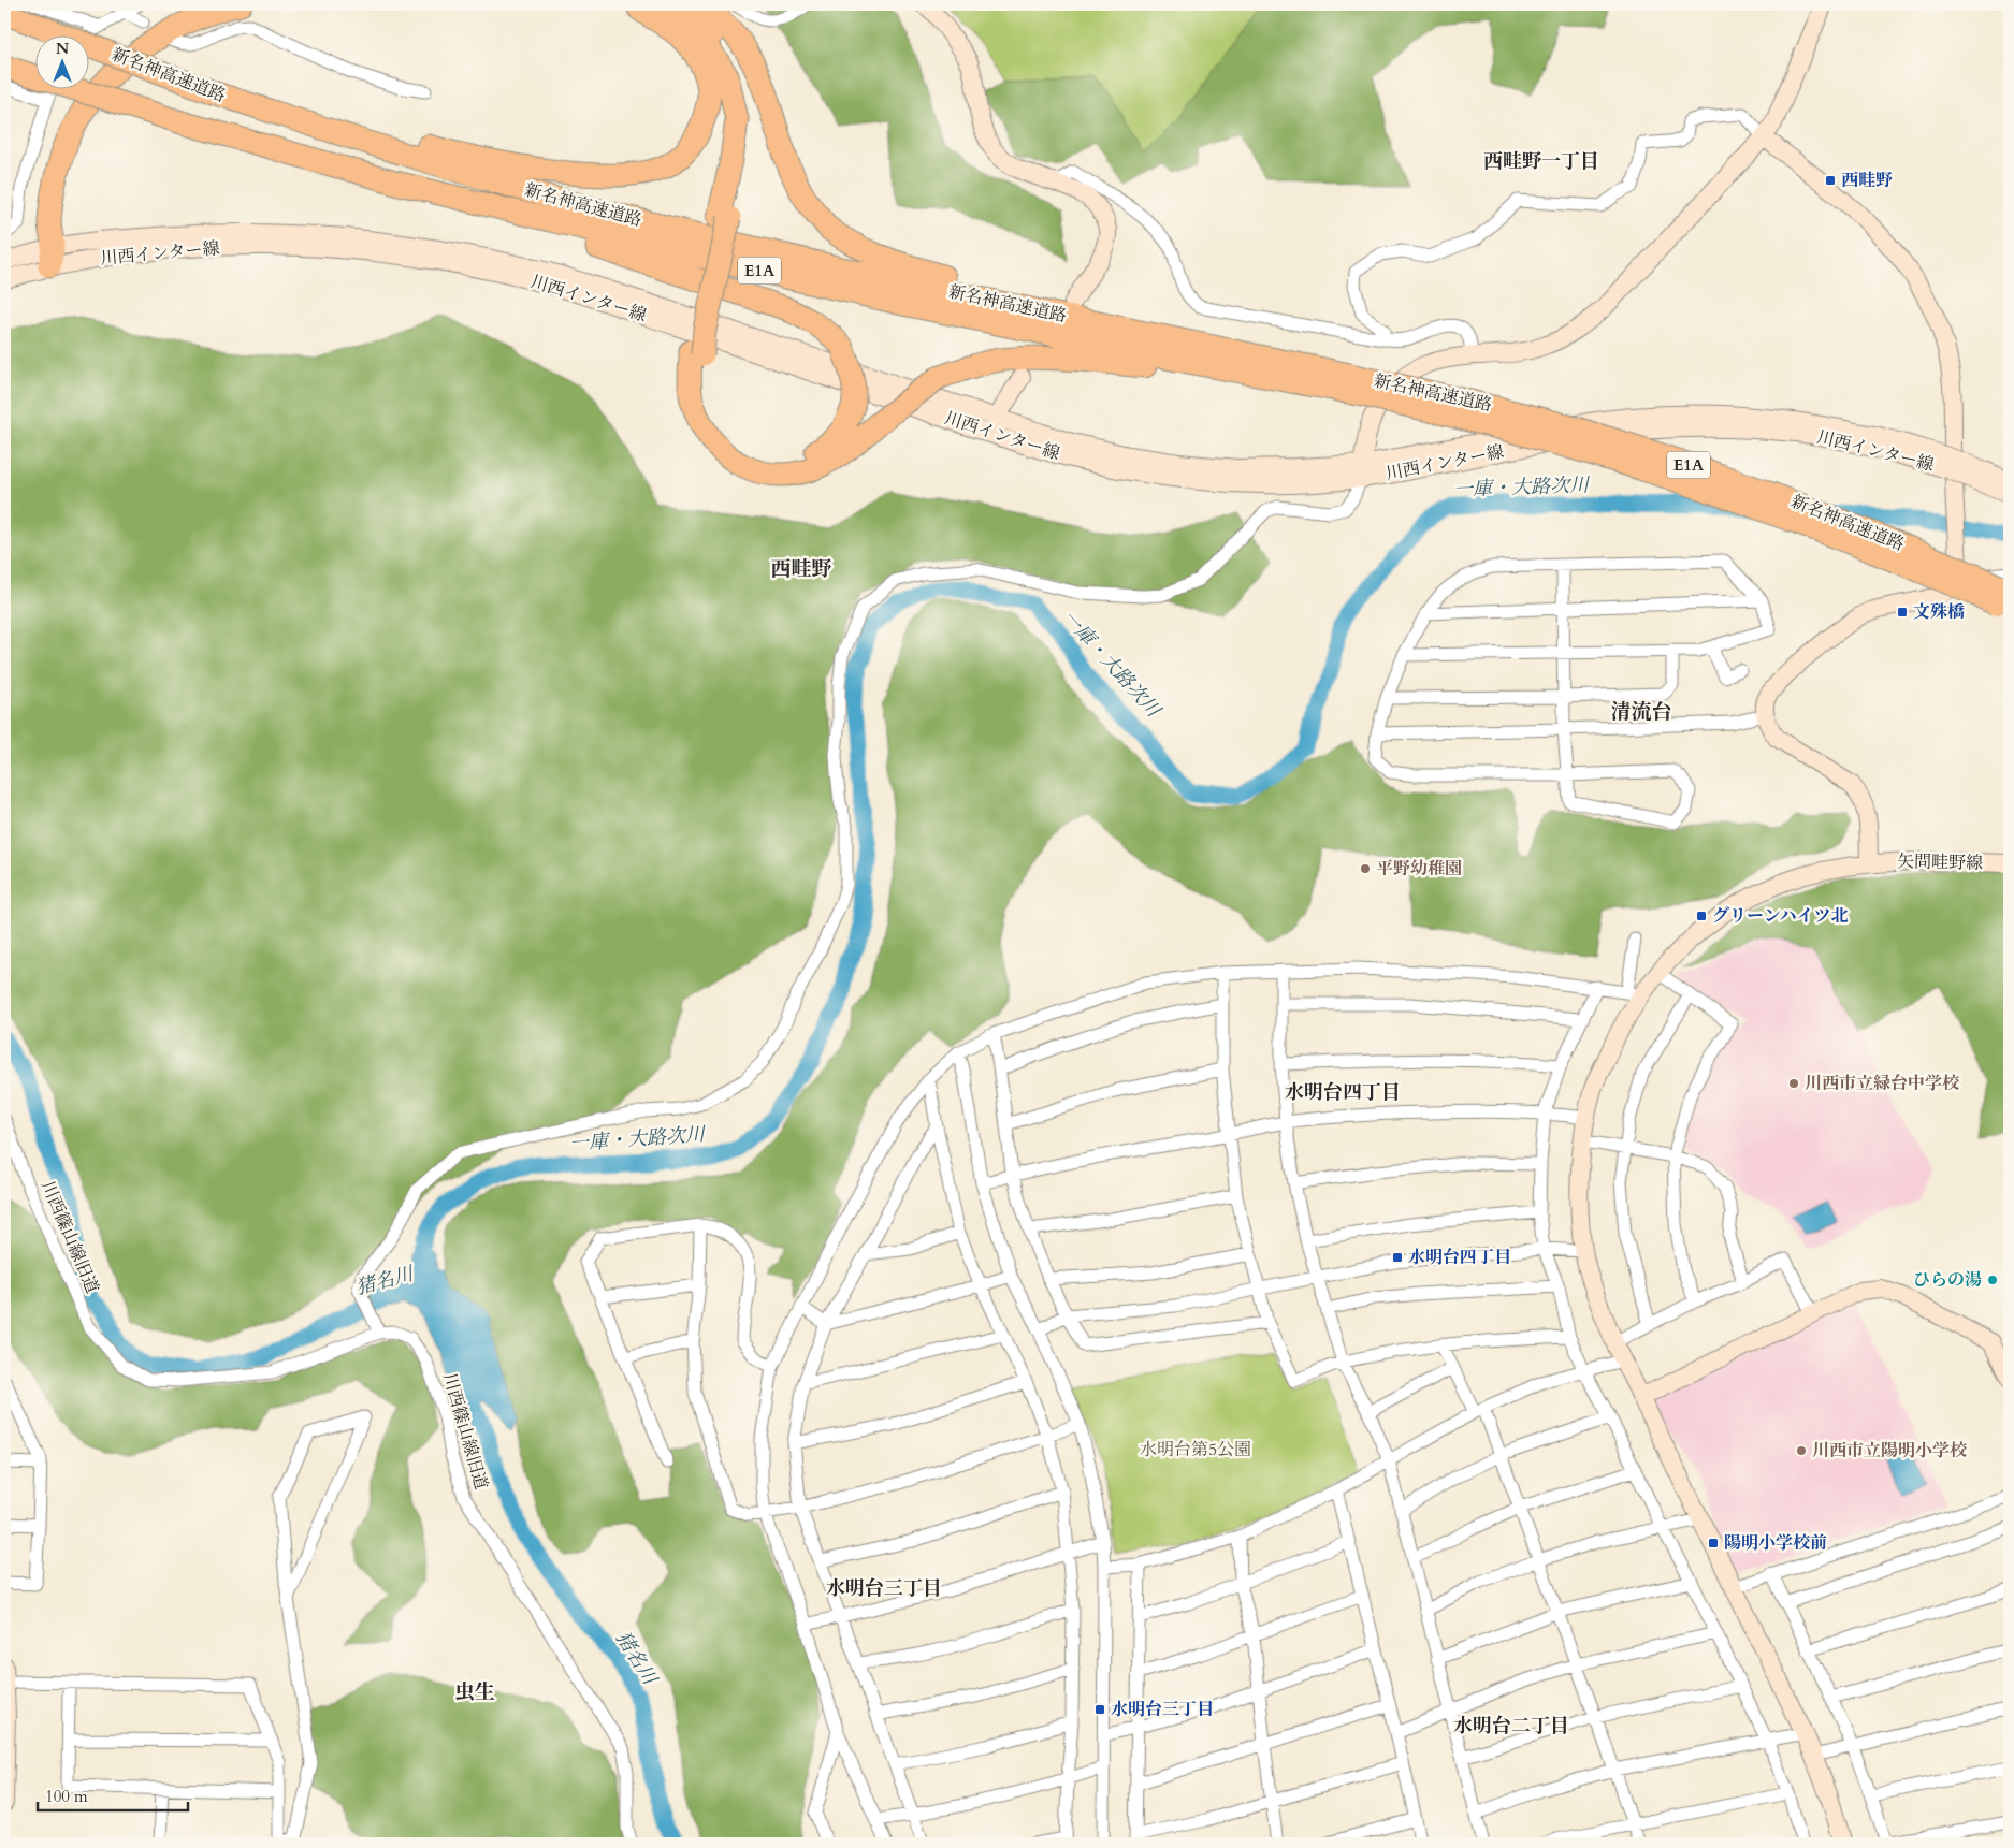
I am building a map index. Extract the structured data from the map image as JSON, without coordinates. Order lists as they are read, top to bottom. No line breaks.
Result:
{"streets":{"highway":["新名神高速道路","E1A"],"street":["川西インター線","矢問畦野線","川西篠山線旧道"]},"districts":["西畦野一丁目","西畦野","清流台","水明台四丁目","水明台三丁目","虫生","水明台二丁目"],"water":["一庫・大路次川","猪名川"],"parks":["水明台第5公園"],"places":{"transit":["西畦野","文殊橋","グリーンハイツ北","水明台四丁目","陽明小学校前","水明台三丁目"],"other":["平野幼稚園","川西市立緑台中学校","ひらの湯","川西市立陽明小学校"]},"scale_bar":"100 m","north":"top"}
